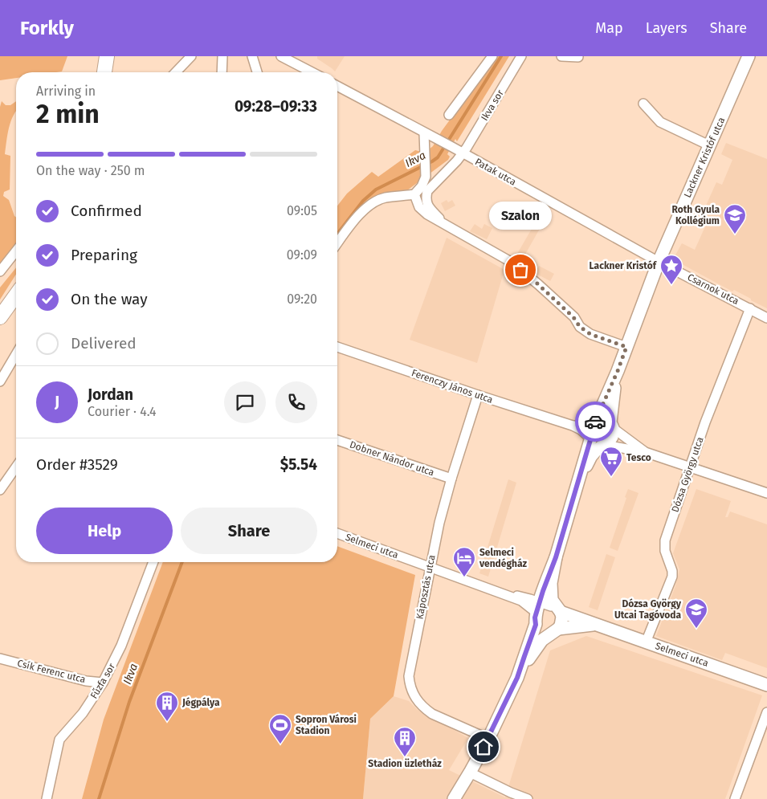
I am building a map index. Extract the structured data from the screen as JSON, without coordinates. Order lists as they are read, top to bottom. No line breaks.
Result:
{"streets":{"street":["Ikva sor","Lackner Kristóf utca","Patak utca","Csarnok utca","Ferenczy János utca","Dobner Nándor utca","Dózsa György utca","Selmeci utca","Káposztás utca","Csík Ferenc utca","Fűzfa sor"]},"crossings":[["Ikva sor","Patak utca"],["Lackner Kristóf utca","Patak utca"],["Lackner Kristóf utca","Csarnok utca"],["Lackner Kristóf utca","Ferenczy János utca"],["Lackner Kristóf utca","Selmeci utca"],["Lackner Kristóf utca","Káposztás utca"],["Patak utca","Csarnok utca"],["Csarnok utca","Dózsa György utca"],["Ferenczy János utca","Káposztás utca"],["Dobner Nándor utca","Káposztás utca"],["Dózsa György utca","Selmeci utca"],["Selmeci utca","Káposztás utca"],["Csík Ferenc utca","Fűzfa sor"]],"water":["Ikva"],"places":{"school or university":["Roth Gyula Kollégium","Dózsa György Utcai Tagóvoda"],"other":["Szalon"],"place":["Lackner Kristóf"],"supermarket":["Tesco"],"hotel":["Selmeci vendégház"],"building":["Jégpálya","Stadion üzletház"],"sports":["Sopron Városi Stadion"]},"page":{"header":"Forkly","nav":["Map","Layers","Share"],"heading":["2 min","Arriving in","09:28–09:33"],"panel":["Jordan","Courier · 4.4","Order #3529","$5.54"],"bar":"On the way · 250 m","list":[["Confirmed","09:05"],["Preparing","09:09"],["On the way","09:20"],"Delivered"],"bubble":"Szalon","round":"J","buttons":["Help","Share"]}}
